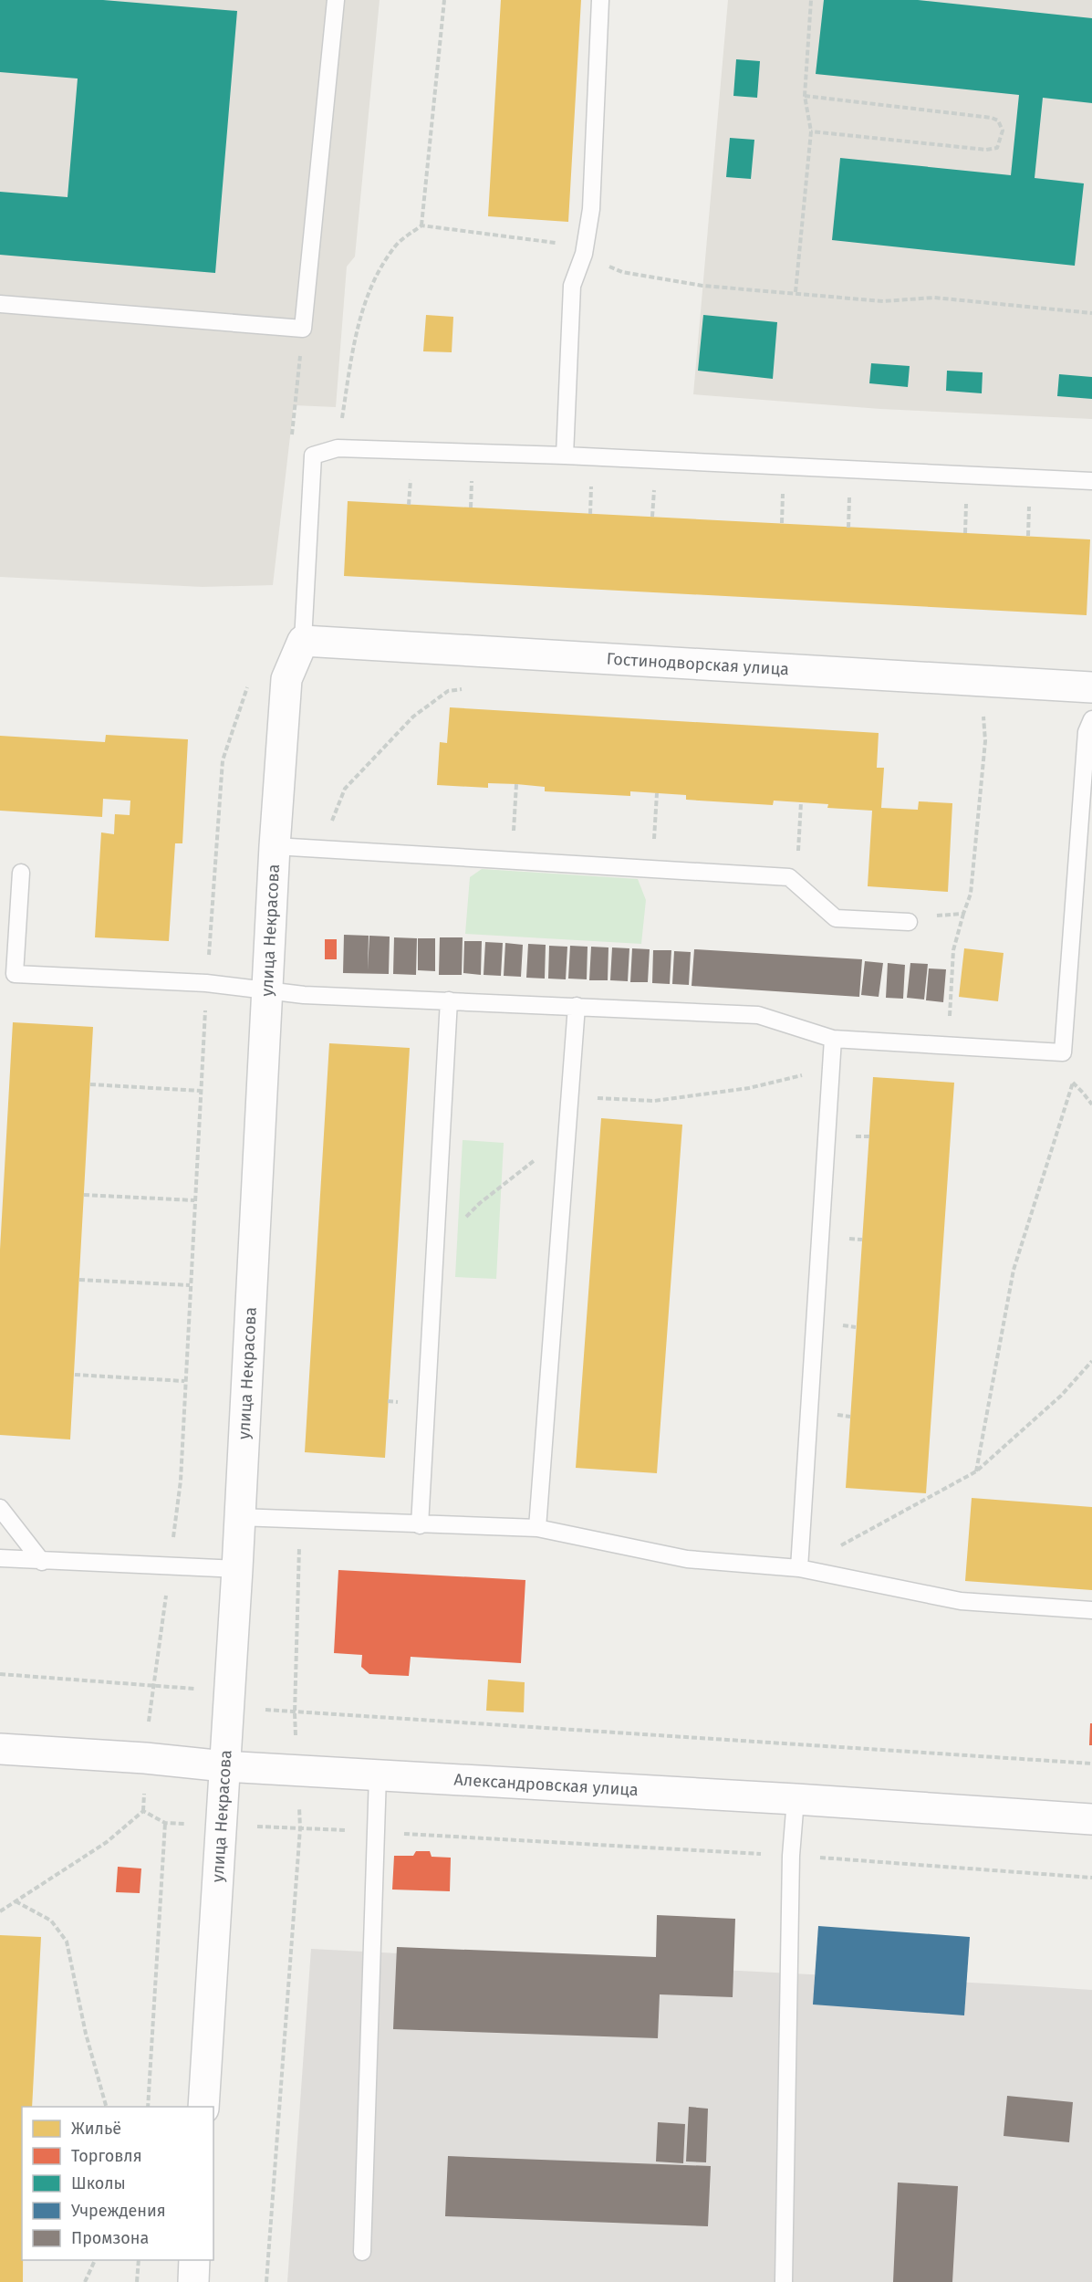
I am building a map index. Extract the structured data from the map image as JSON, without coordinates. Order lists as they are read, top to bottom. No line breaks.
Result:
{"streets":{"street":["Гостинодворская улица","улица Некрасова","Александровская улица"]},"crossings":[["Гостинодворская улица","улица Некрасова"],["улица Некрасова","Александровская улица"]],"legend":["Жильё","Торговля","Школы","Учреждения","Промзона"]}
